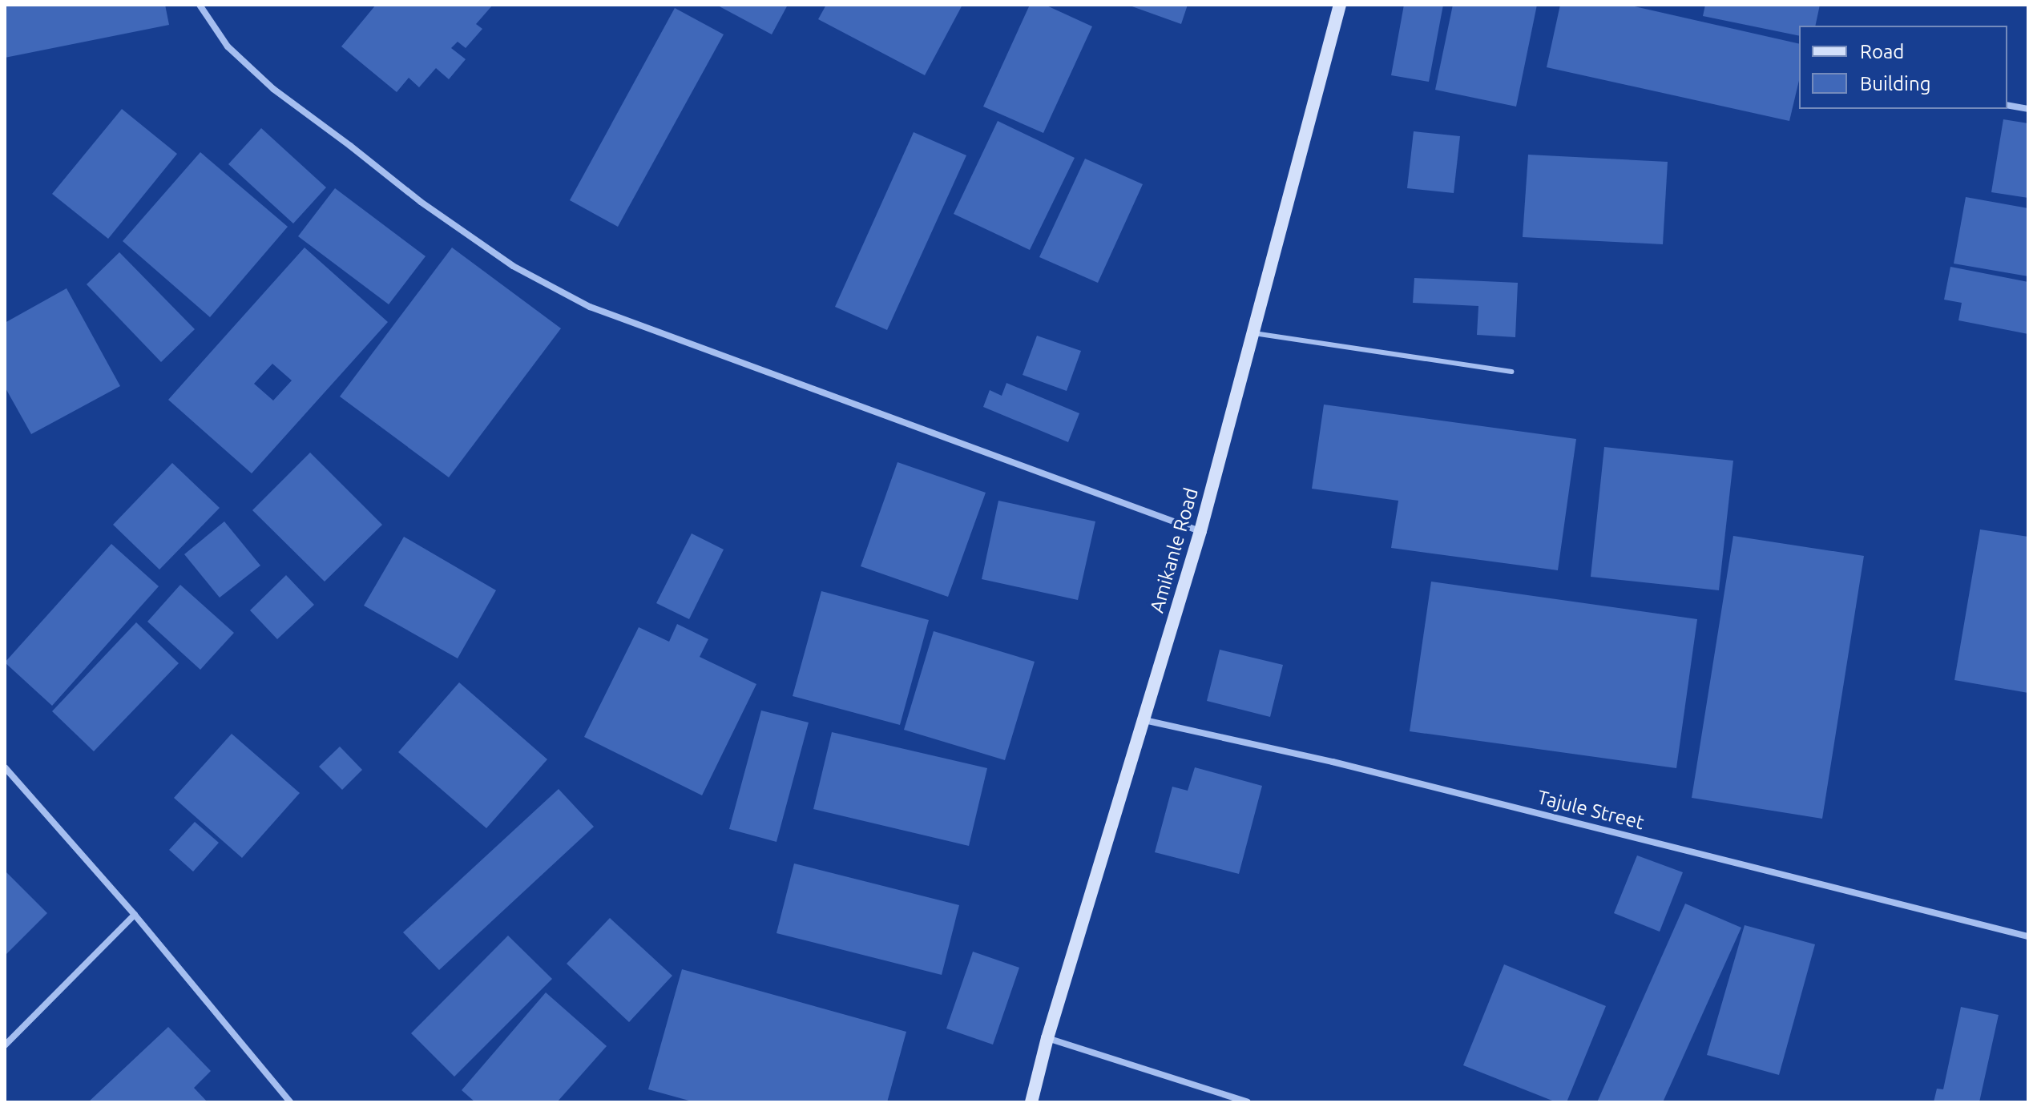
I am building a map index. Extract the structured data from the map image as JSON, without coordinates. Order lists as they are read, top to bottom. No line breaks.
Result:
{"streets":{"street":["Amikanle Road","Tajule Street"]},"crossings":[["Amikanle Road","Tajule Street"]],"legend":["Road","Building"]}
